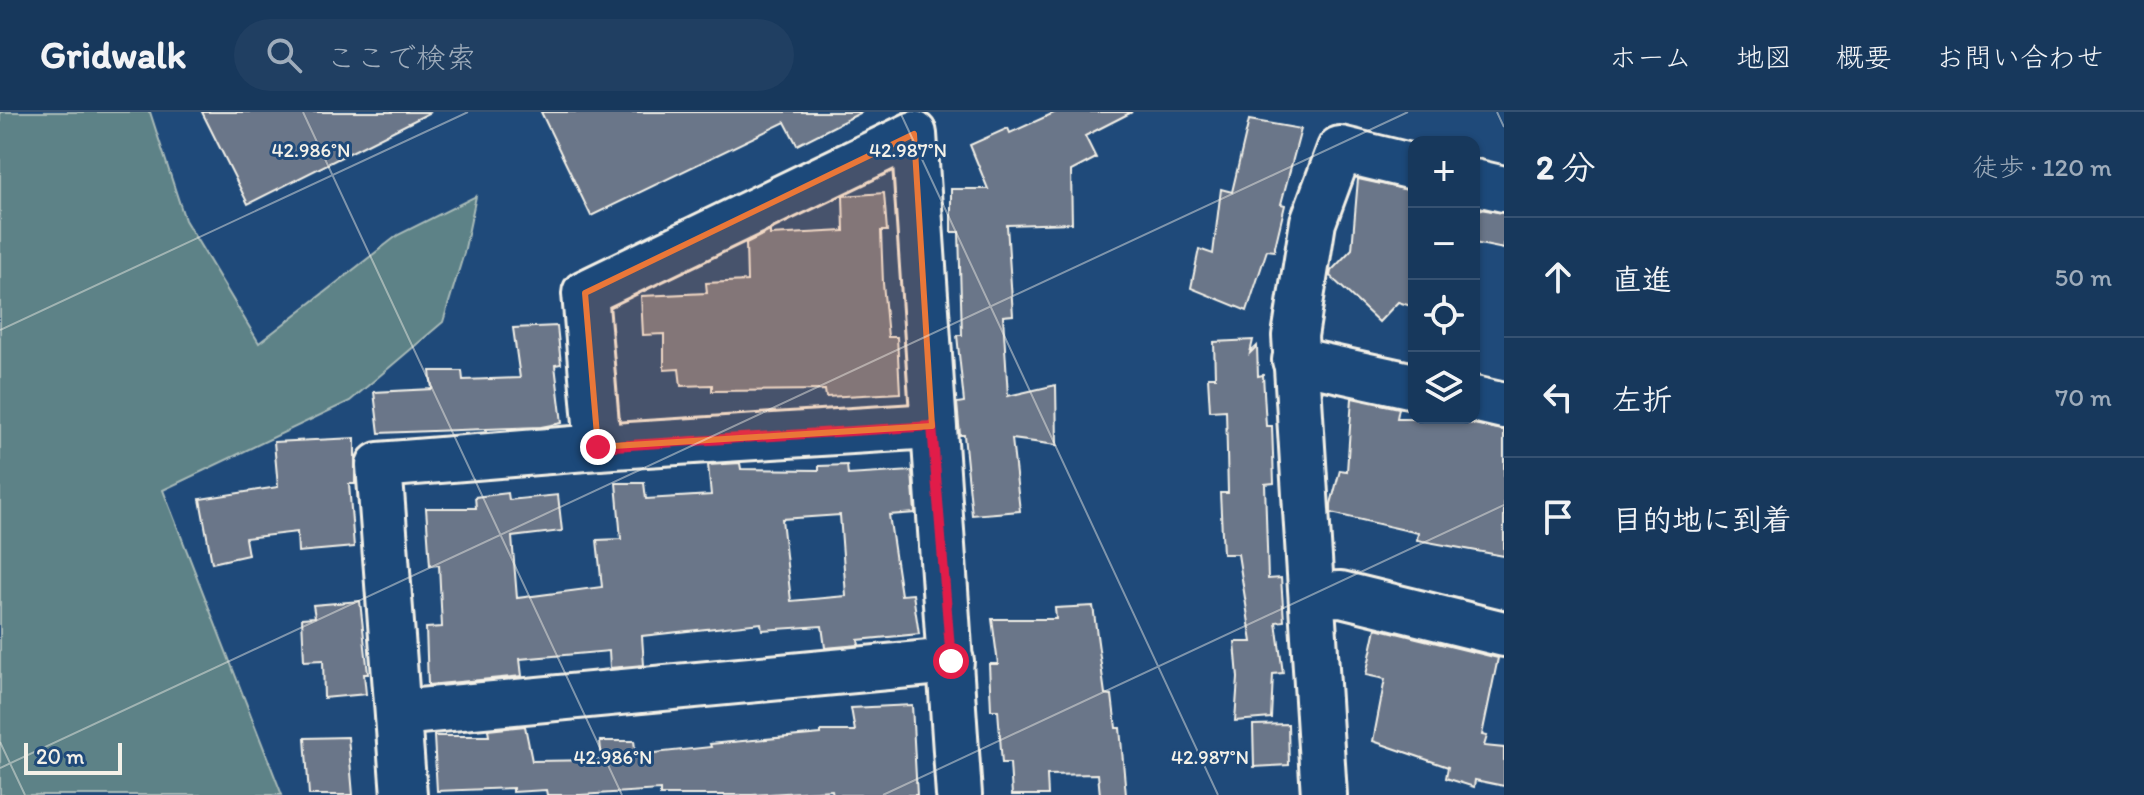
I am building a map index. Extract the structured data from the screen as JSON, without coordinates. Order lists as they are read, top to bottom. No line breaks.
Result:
{"scale_bar":"20 m","page":{"header":"Gridwalk","search":"ここで検索","nav":["ホーム","地図","概要","お問い合わせ"],"heading":["2 分","徒歩 · 120 m"],"map_buttons":["+","−"],"list":[["直進","50 m"],["左折","70 m"],"目的地に到着"],"scale":"20 m"},"coordinates":["42.986°N","42.987°N"]}
